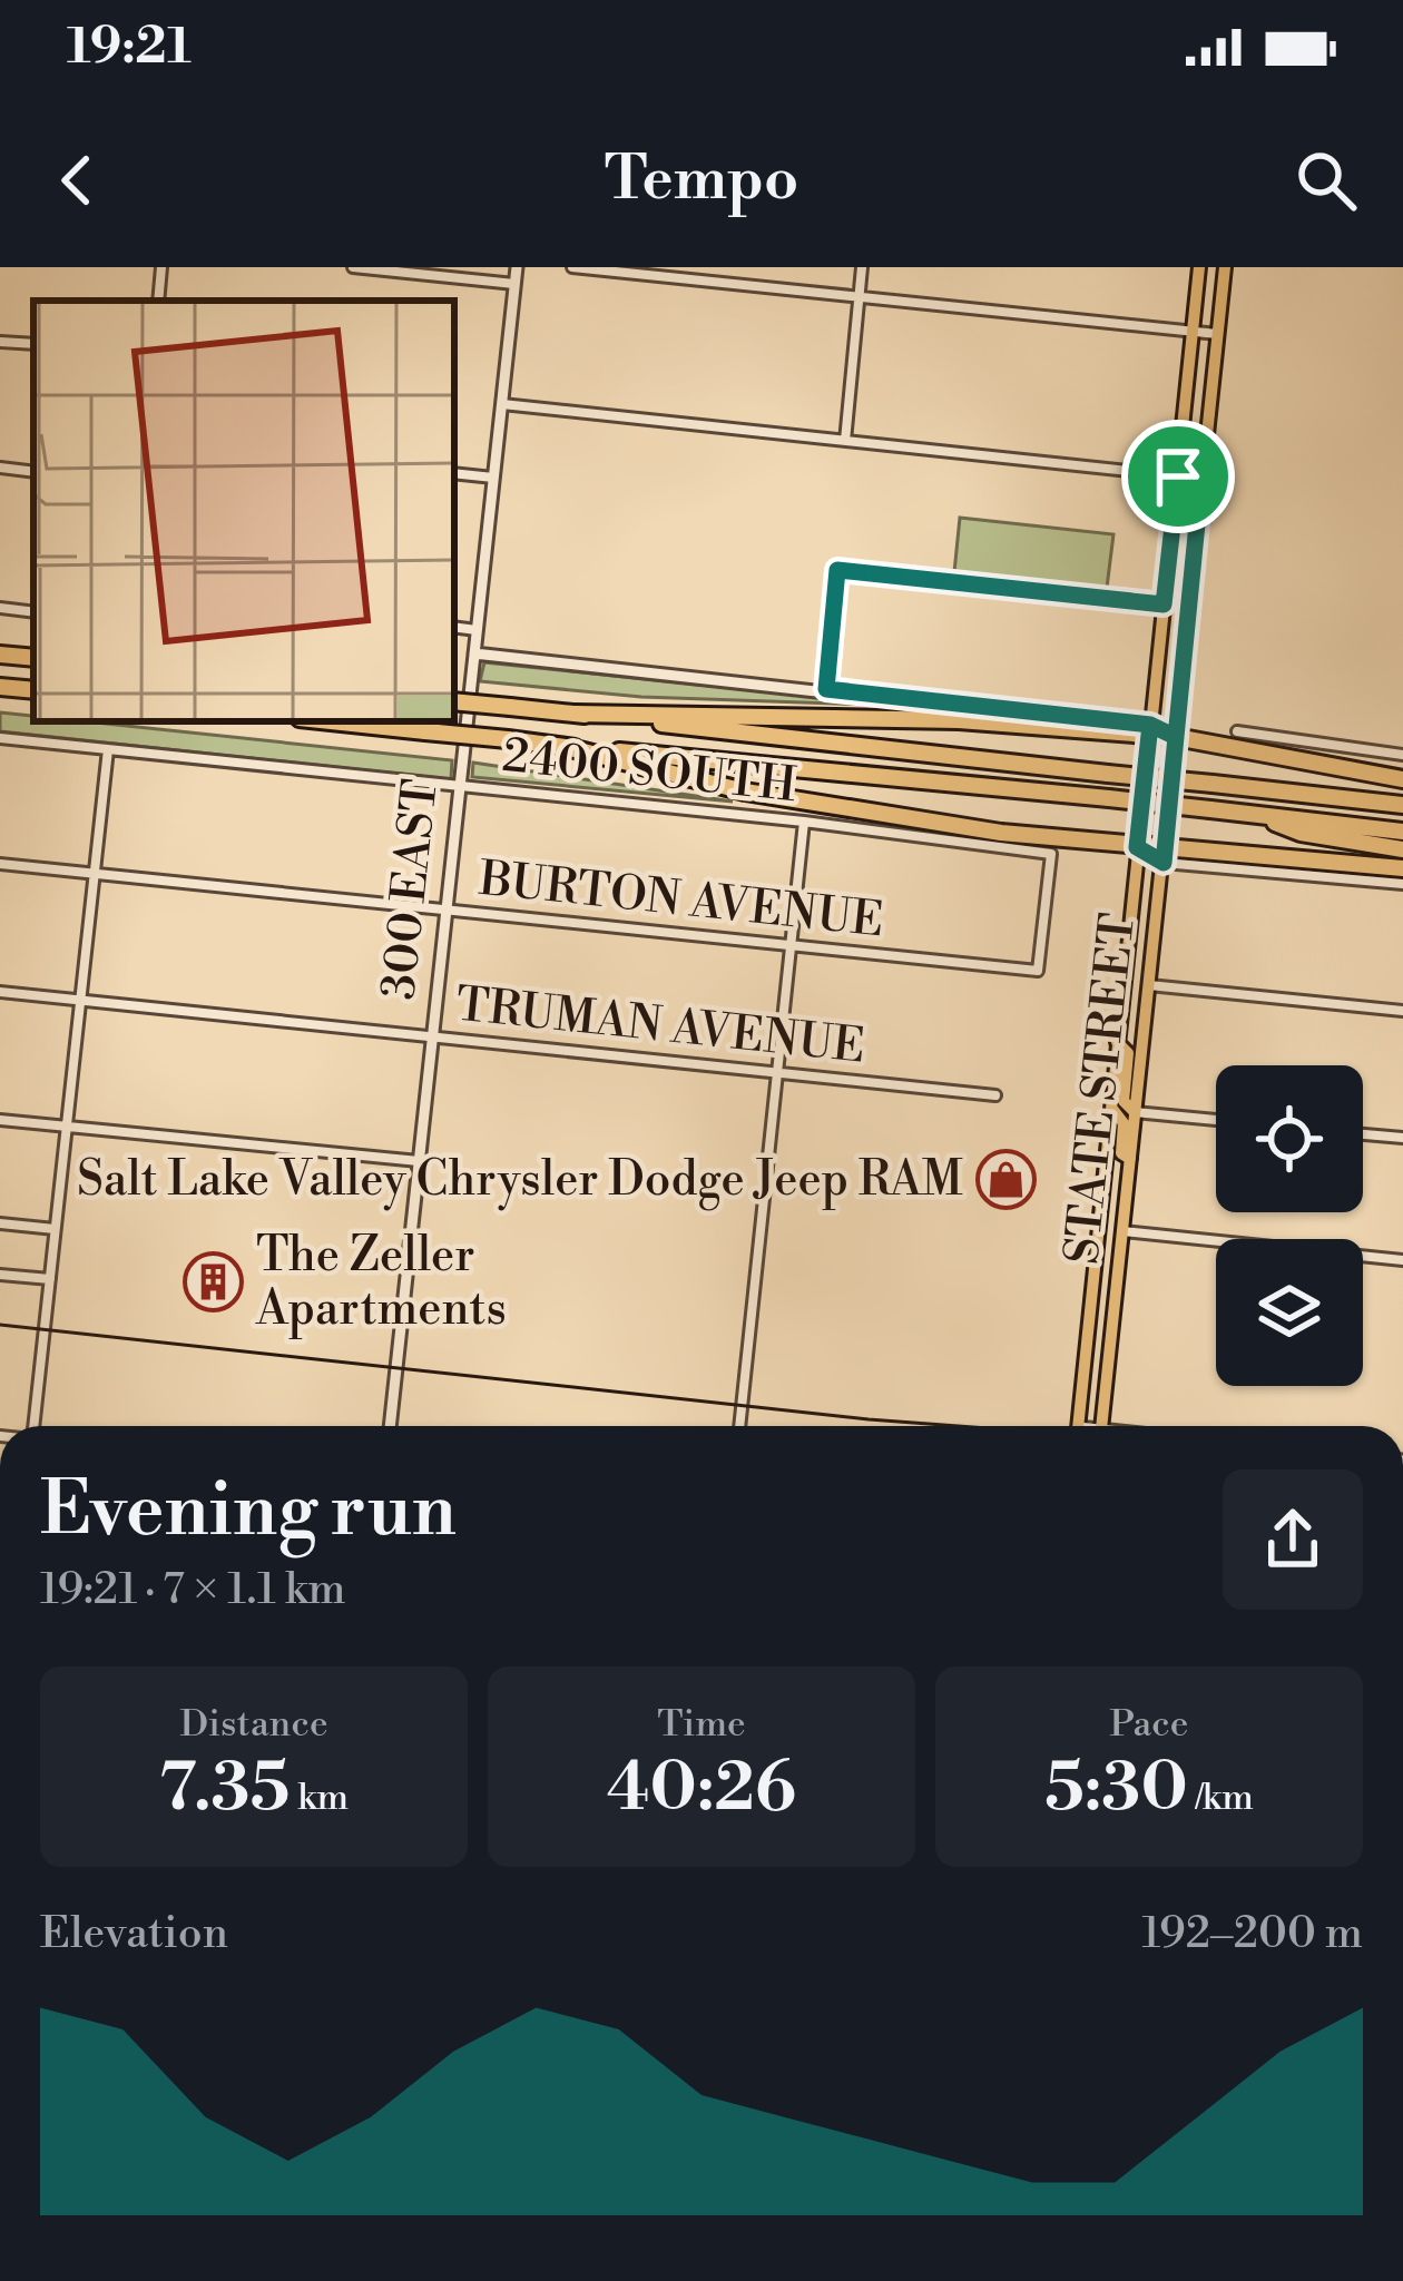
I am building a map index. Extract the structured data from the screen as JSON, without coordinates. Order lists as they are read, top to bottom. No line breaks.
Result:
{"streets":{"main road":["STATE STREET"],"street":["2400 SOUTH","300 EAST","BURTON AVENUE","TRUMAN AVENUE"]},"crossings":[["2400 SOUTH","300 EAST"],["2400 SOUTH","BURTON AVENUE"],["300 EAST","BURTON AVENUE"],["300 EAST","TRUMAN AVENUE"]],"places":{"shop":["Salt Lake Valley Chrysler Dodge Jeep RAM"],"building":["The Zeller Apartments"]},"page":{"status":"19:21","header":"Tempo","heading":["Evening run","19:21 · 7 × 1.1 km"],"stats":[["Distance","7.35 km"],["Time","40:26"],["Pace","5:30 /km"]],"chart":["Elevation","192–200 m"]}}
